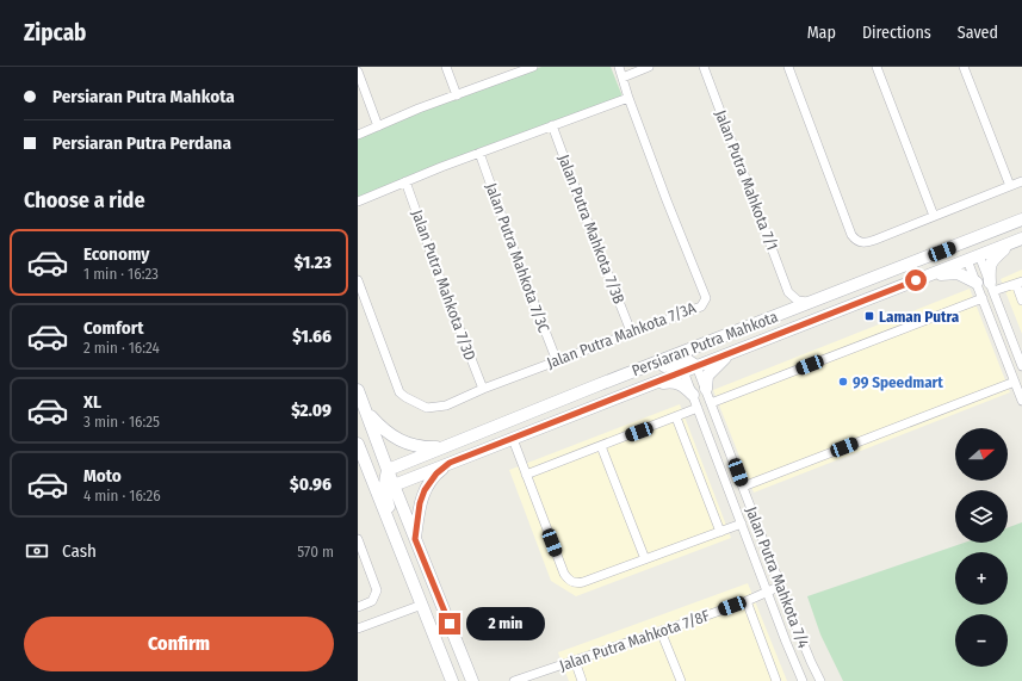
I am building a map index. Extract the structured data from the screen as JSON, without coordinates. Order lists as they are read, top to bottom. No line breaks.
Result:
{"streets":{"street":["Jalan Putra Mahkota 7/1","Jalan Putra Mahkota 7/3B","Jalan Putra Mahkota 7/3C","Jalan Putra Mahkota 7/3D","Jalan Putra Mahkota 7/3A","Persiaran Putra Mahkota","Jalan Putra Mahkota 7/4","Jalan Putra Mahkota 7/8F"]},"crossings":[["Jalan Putra Mahkota 7/3B","Jalan Putra Mahkota 7/3A"],["Jalan Putra Mahkota 7/3C","Jalan Putra Mahkota 7/3A"],["Jalan Putra Mahkota 7/3D","Jalan Putra Mahkota 7/3A"],["Persiaran Putra Mahkota","Jalan Putra Mahkota 7/4"],["Jalan Putra Mahkota 7/4","Jalan Putra Mahkota 7/8F"]],"places":{"transit":["Laman Putra"],"other":["99 Speedmart"]},"north":"right","page":{"header":"Zipcab","nav":["Map","Directions","Saved"],"banner":["Persiaran Putra Mahkota","Persiaran Putra Perdana"],"heading":"Choose a ride","list":[{"name":"Economy","note":"1 min · 16:23","value":"$1.23"},{"name":"Comfort","note":"2 min · 16:24","value":"$1.66"},{"name":"XL","note":"3 min · 16:25","value":"$2.09"},{"name":"Moto","note":"4 min · 16:26","value":"$0.96"}],"map_buttons":["+","−"],"pay":["Cash","570 m"],"buttons":"Confirm","bubble":"2 min"}}
